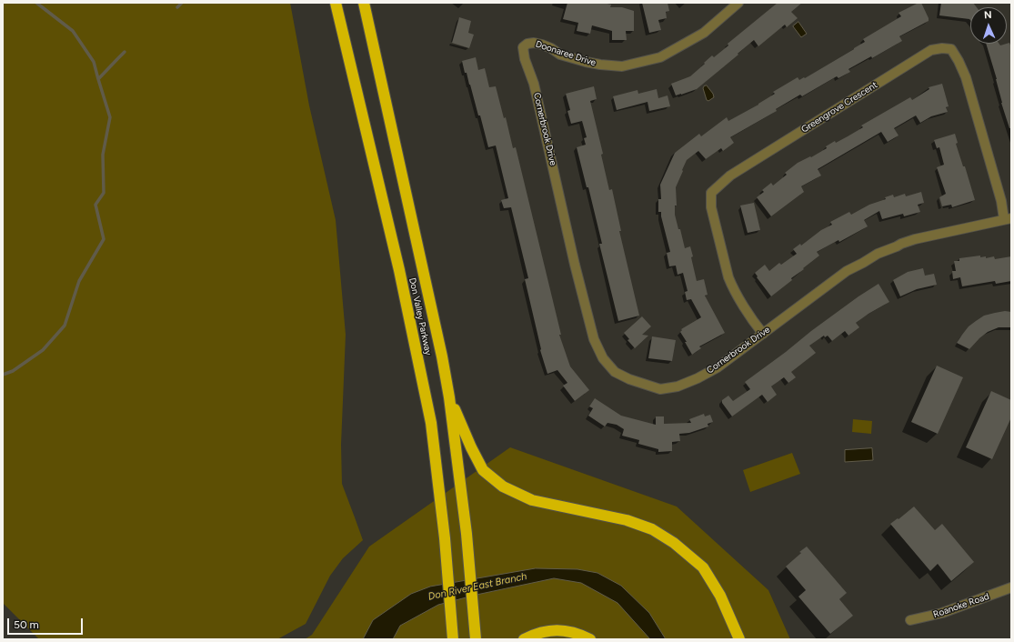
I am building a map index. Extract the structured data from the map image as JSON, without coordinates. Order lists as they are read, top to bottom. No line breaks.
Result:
{"streets":{"highway":["Don Valley Parkway"],"street":["Doonaree Drive","Greengrove Crescent","Cornerbrook Drive","Roanoke Road"]},"crossings":[["Doonaree Drive","Cornerbrook Drive"],["Greengrove Crescent","Cornerbrook Drive"]],"water":["Don River East Branch"],"scale_bar":"50 m","north":"top"}
